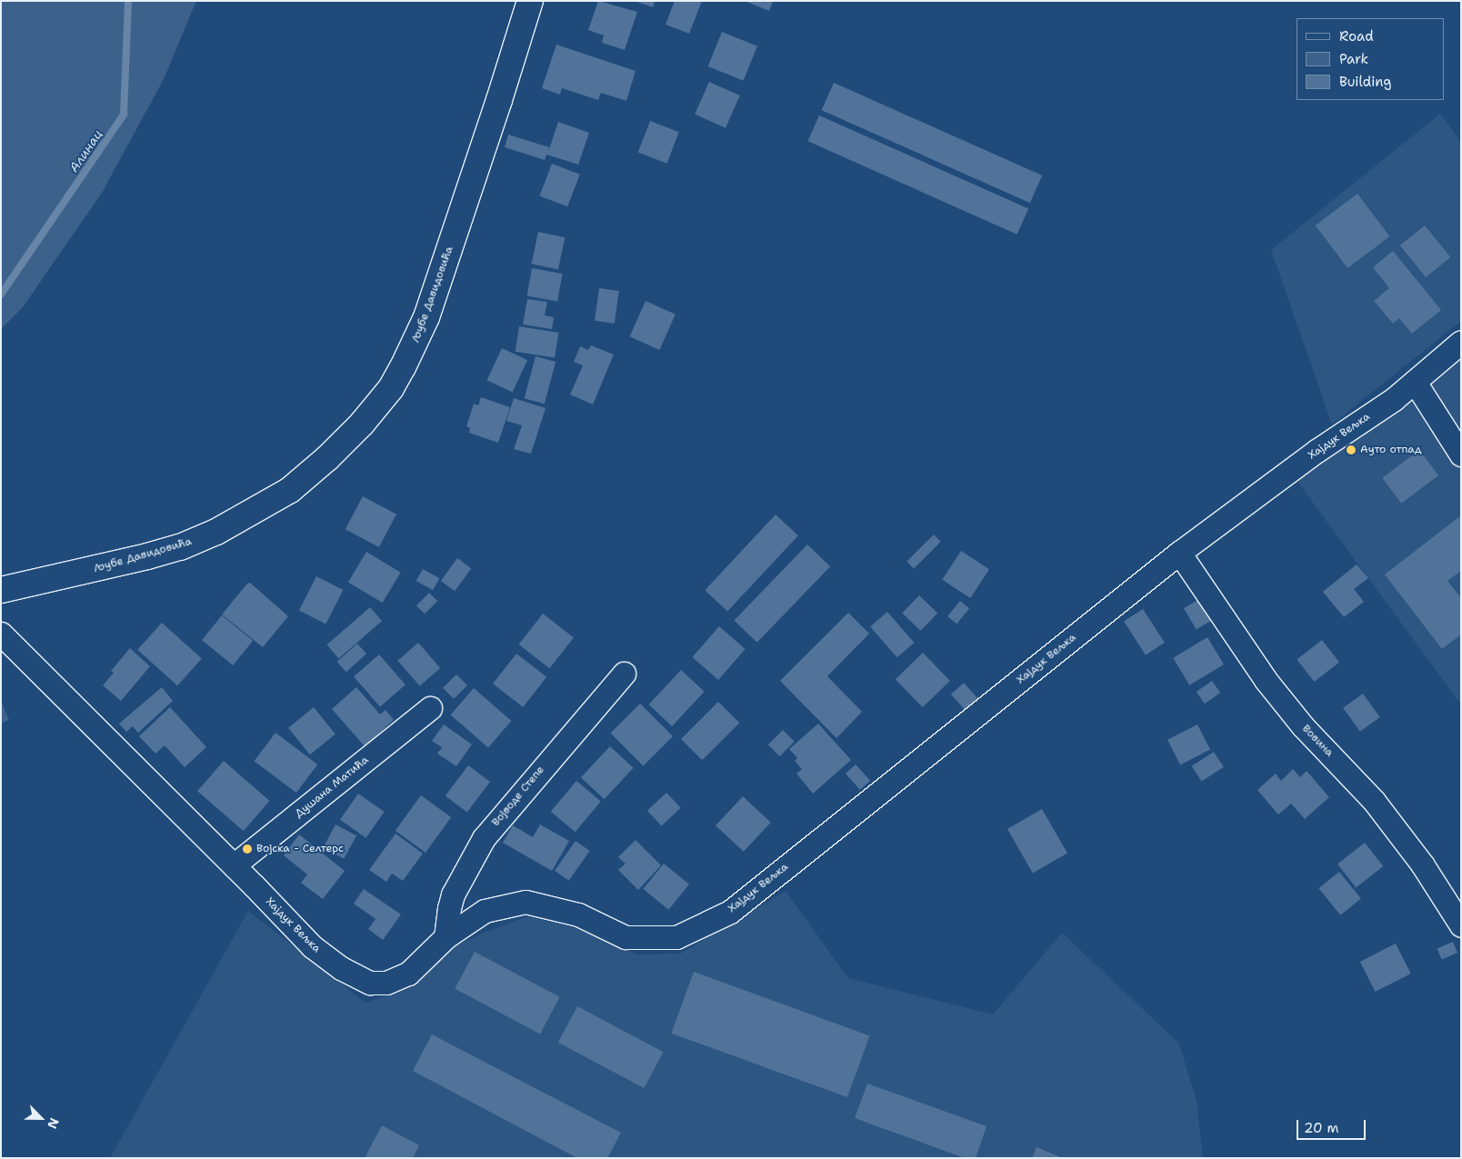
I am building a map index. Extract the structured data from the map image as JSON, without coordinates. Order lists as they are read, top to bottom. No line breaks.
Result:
{"streets":{"main road":["Љубе Давидовића"],"street":["Хајдук Вељка","Вовина","Душана Матића","Војводе Степе"]},"crossings":[["Хајдук Вељка","Вовина"],["Хајдук Вељка","Душана Матића"],["Хајдук Вељка","Војводе Степе"]],"water":["Алинац"],"places":["Ауто отпад","Војска - Селтерс"],"legend":["Road","Park","Building"],"scale_bar":"20 m","north":"bottom right"}
